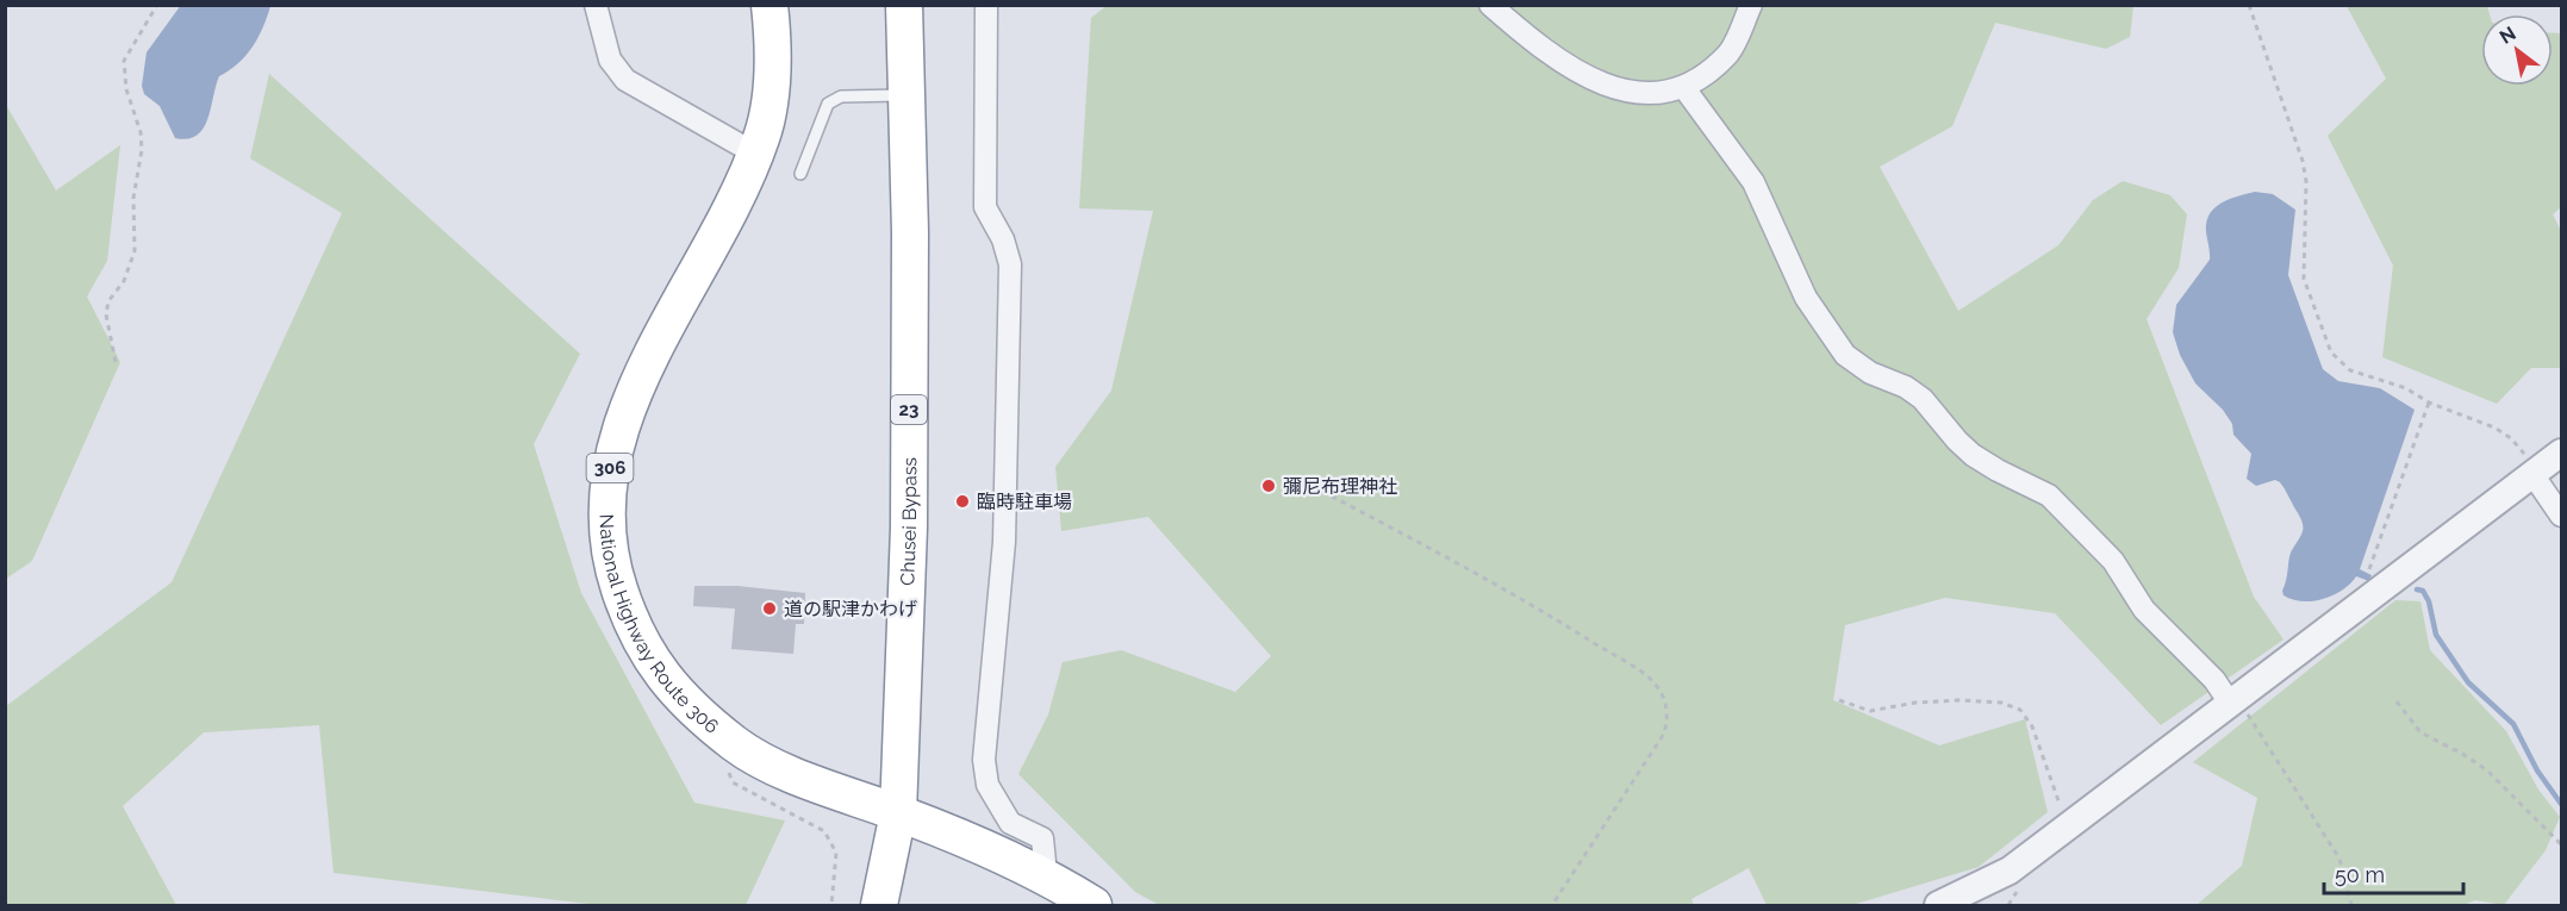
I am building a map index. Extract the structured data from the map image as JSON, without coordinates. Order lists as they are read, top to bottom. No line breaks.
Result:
{"streets":{"highway":["23","306","Chusei Bypass","National Highway Route 306"]},"crossings":[["Chusei Bypass","National Highway Route 306"]],"places":["彌尼布理神社","臨時駐車場","道の駅津かわげ"],"scale_bar":"50 m","north":"top left"}
